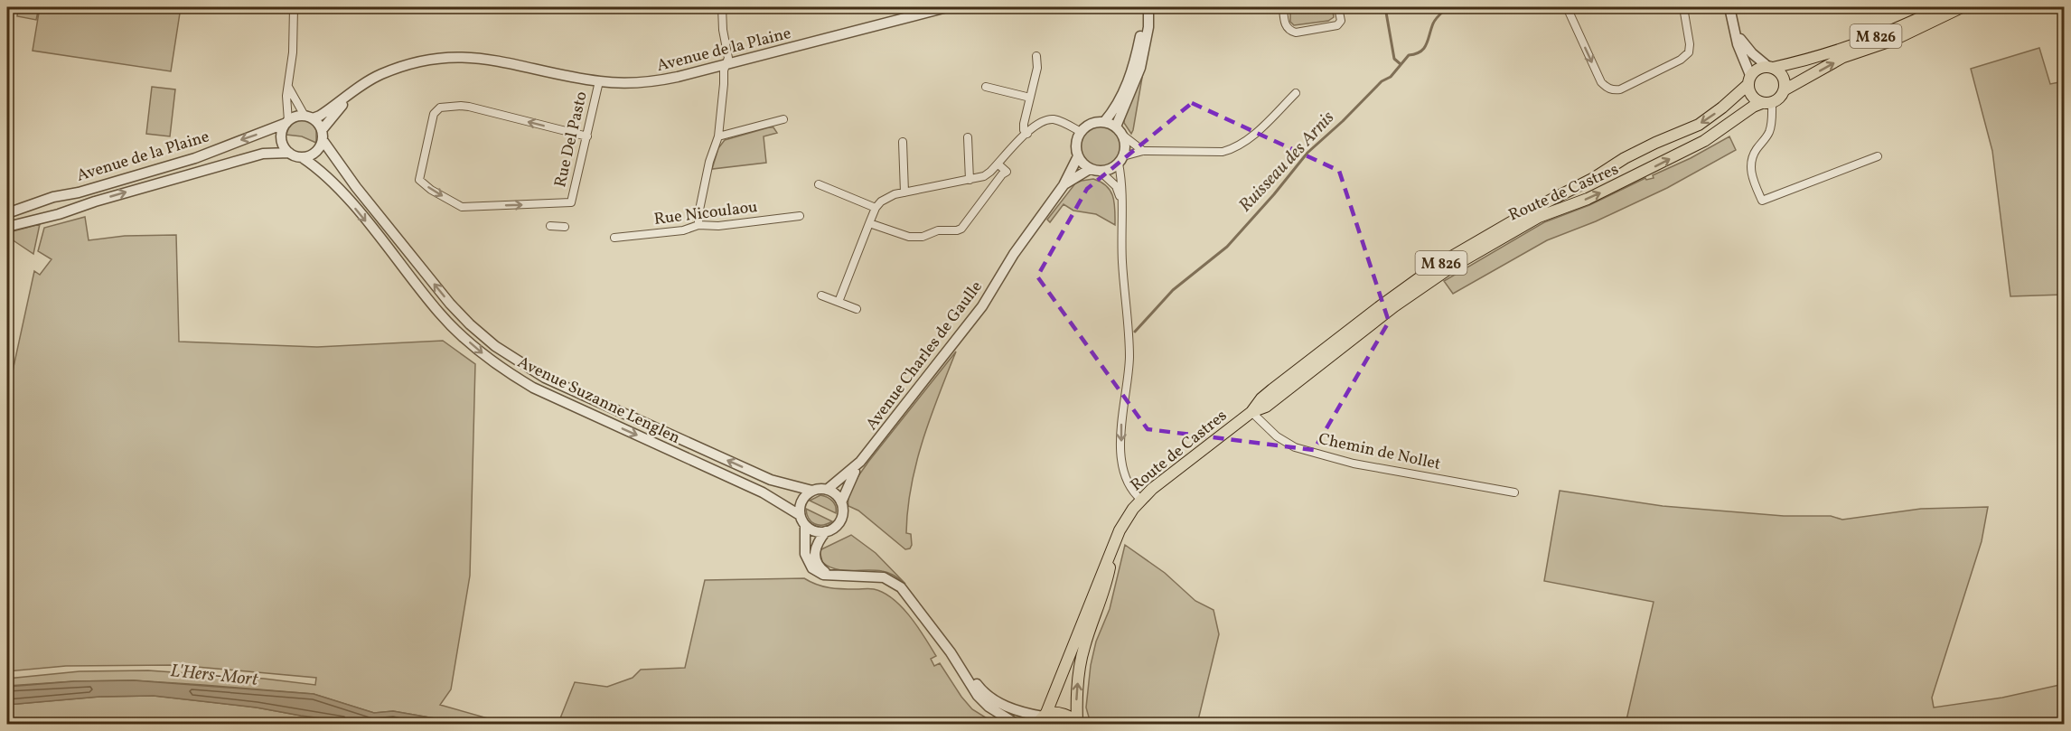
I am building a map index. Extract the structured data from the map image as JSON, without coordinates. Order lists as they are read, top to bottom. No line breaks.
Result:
{"streets":{"main road":["M 826","Route de Castres"],"street":["Avenue de la Plaine","Rue Del Pasto","Rue Nicoulaou","Avenue Charles de Gaulle","Avenue Suzanne Lenglen","Chemin de Nollet"]},"crossings":[["M 826","Route de Castres"],["Avenue de la Plaine","Rue Del Pasto"],["Avenue de la Plaine","Avenue Suzanne Lenglen"],["Route de Castres","Chemin de Nollet"],["Avenue Charles de Gaulle","Avenue Suzanne Lenglen"]],"water":["Ruisseau des Arnis","L'Hers-Mort"]}
